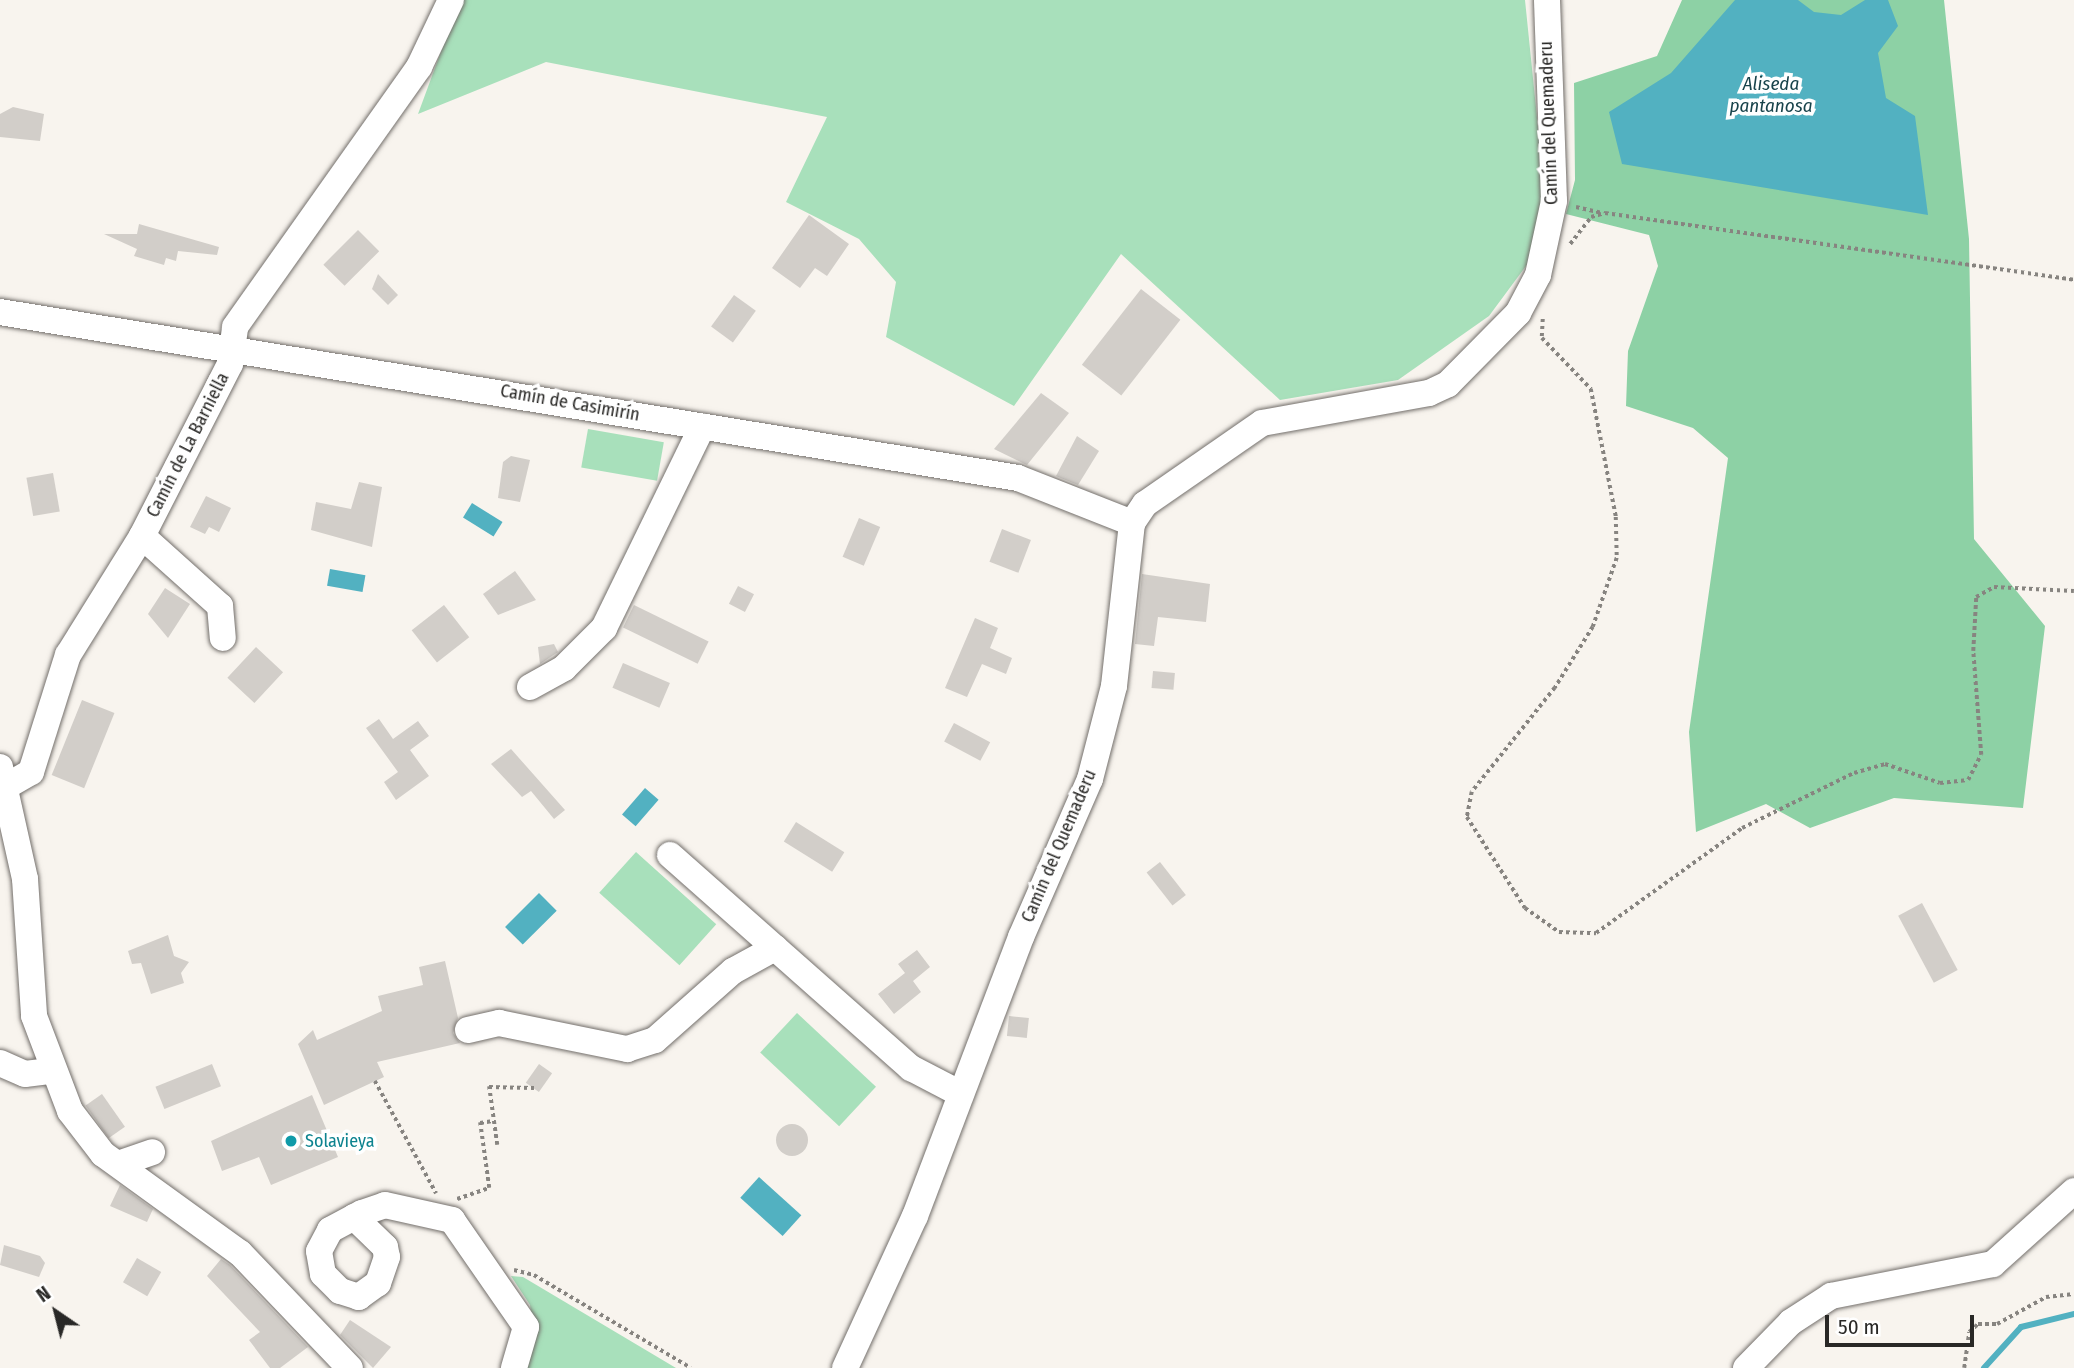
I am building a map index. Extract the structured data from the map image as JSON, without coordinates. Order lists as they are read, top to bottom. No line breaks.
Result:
{"streets":{"street":["Camín del Quemaderu","Camín de Casimirín","Camín de La Barniella"]},"crossings":[["Camín del Quemaderu","Camín de Casimirín"],["Camín de Casimirín","Camín de La Barniella"]],"water":["Aliseda pantanosa"],"places":["Solavieya"],"scale_bar":"50 m","north":"top left"}
